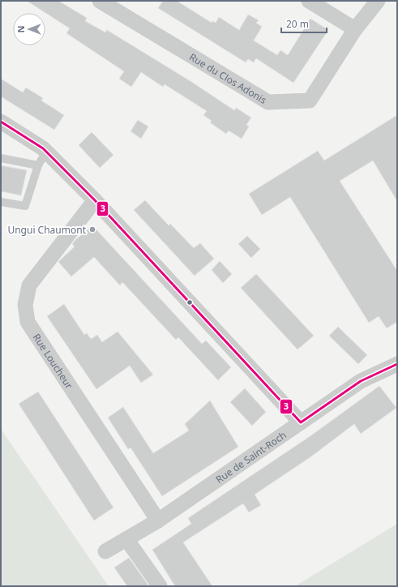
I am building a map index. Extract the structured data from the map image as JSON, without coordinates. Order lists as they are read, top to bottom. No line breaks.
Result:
{"streets":{"street":["Rue du Clos Adonis","Rue Loucheur","Rue de Saint-Roch"]},"crossings":[["Rue Loucheur","Rue de Saint-Roch"]],"places":["Ungui Chaumont"],"lines":["transit line 3"],"scale_bar":"20 m","north":"left"}
